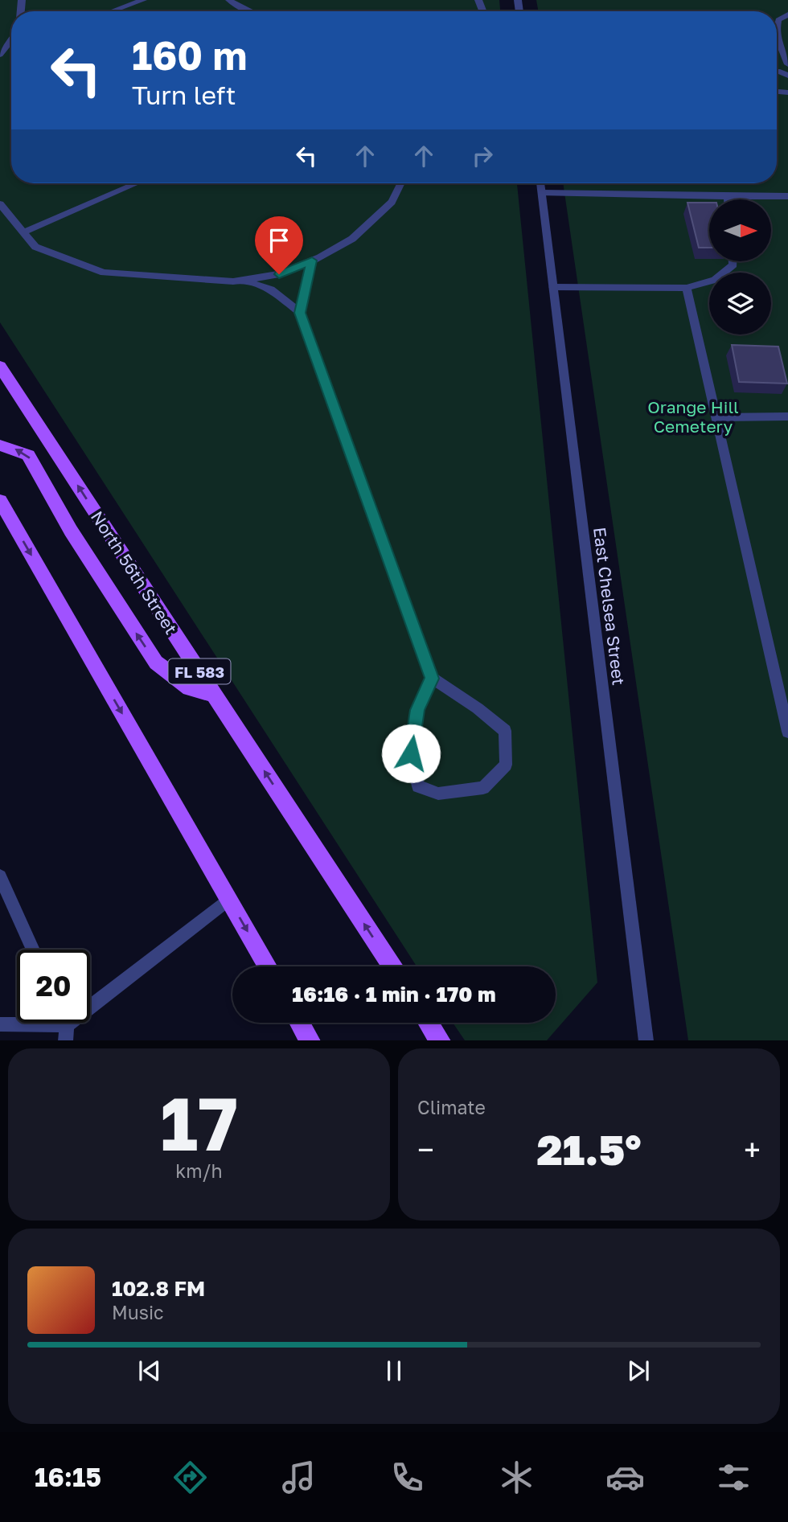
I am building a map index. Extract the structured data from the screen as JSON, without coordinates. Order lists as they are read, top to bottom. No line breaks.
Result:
{"streets":{"main road":["North 56th Street","FL 583"],"street":["East Chelsea Street"]},"parks":["Orange Hill Cemetery"],"north":"right","page":{"turn":["160 m","Turn left"],"limit":"20","trip":"16:16 · 1 min · 170 m","tile":[["17","km/h"],"Climate"],"heat":["−","21.5°","+"],"song":["102.8 FM","Music"],"tabs":"16:15"}}
